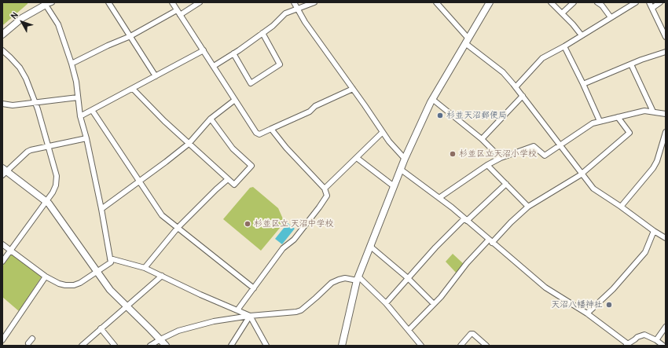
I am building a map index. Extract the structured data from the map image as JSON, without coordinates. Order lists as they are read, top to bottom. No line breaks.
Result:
{"places":["杉並天沼郵便局","杉並区立天沼小学校","杉並区立 天沼中学校","天沼八幡神社"],"north":"top left"}
